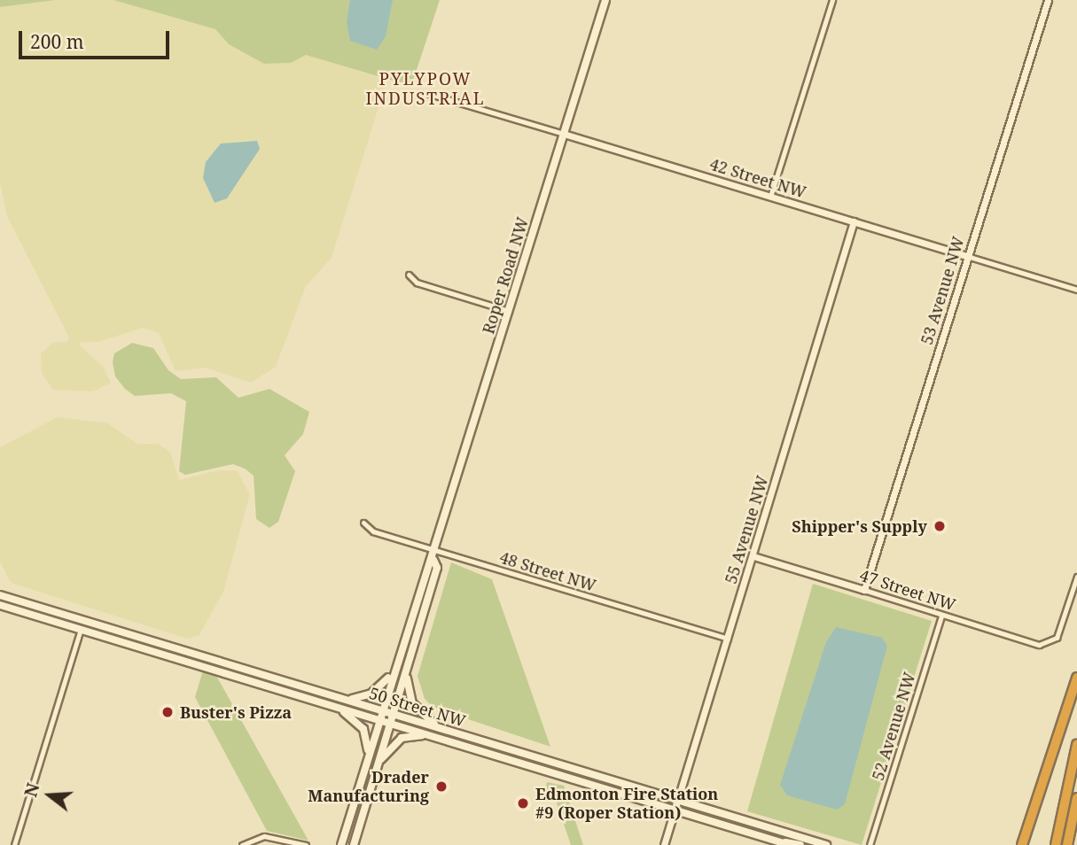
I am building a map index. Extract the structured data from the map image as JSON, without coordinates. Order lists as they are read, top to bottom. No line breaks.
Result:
{"streets":{"main road":["Roper Road NW","50 Street NW"],"street":["42 Street NW","53 Avenue NW","55 Avenue NW","48 Street NW","47 Street NW","52 Avenue NW"]},"crossings":[["42 Street NW","Roper Road NW"],["42 Street NW","53 Avenue NW"],["42 Street NW","55 Avenue NW"],["Roper Road NW","48 Street NW"],["Roper Road NW","50 Street NW"],["53 Avenue NW","47 Street NW"],["55 Avenue NW","48 Street NW"],["55 Avenue NW","47 Street NW"],["55 Avenue NW","50 Street NW"],["47 Street NW","52 Avenue NW"]],"districts":["PYLYPOW INDUSTRIAL"],"places":["Shipper's Supply","Buster's Pizza","Drader Manufacturing","Edmonton Fire Station #9 (Roper Station)"],"scale_bar":"200 m","north":"left"}
